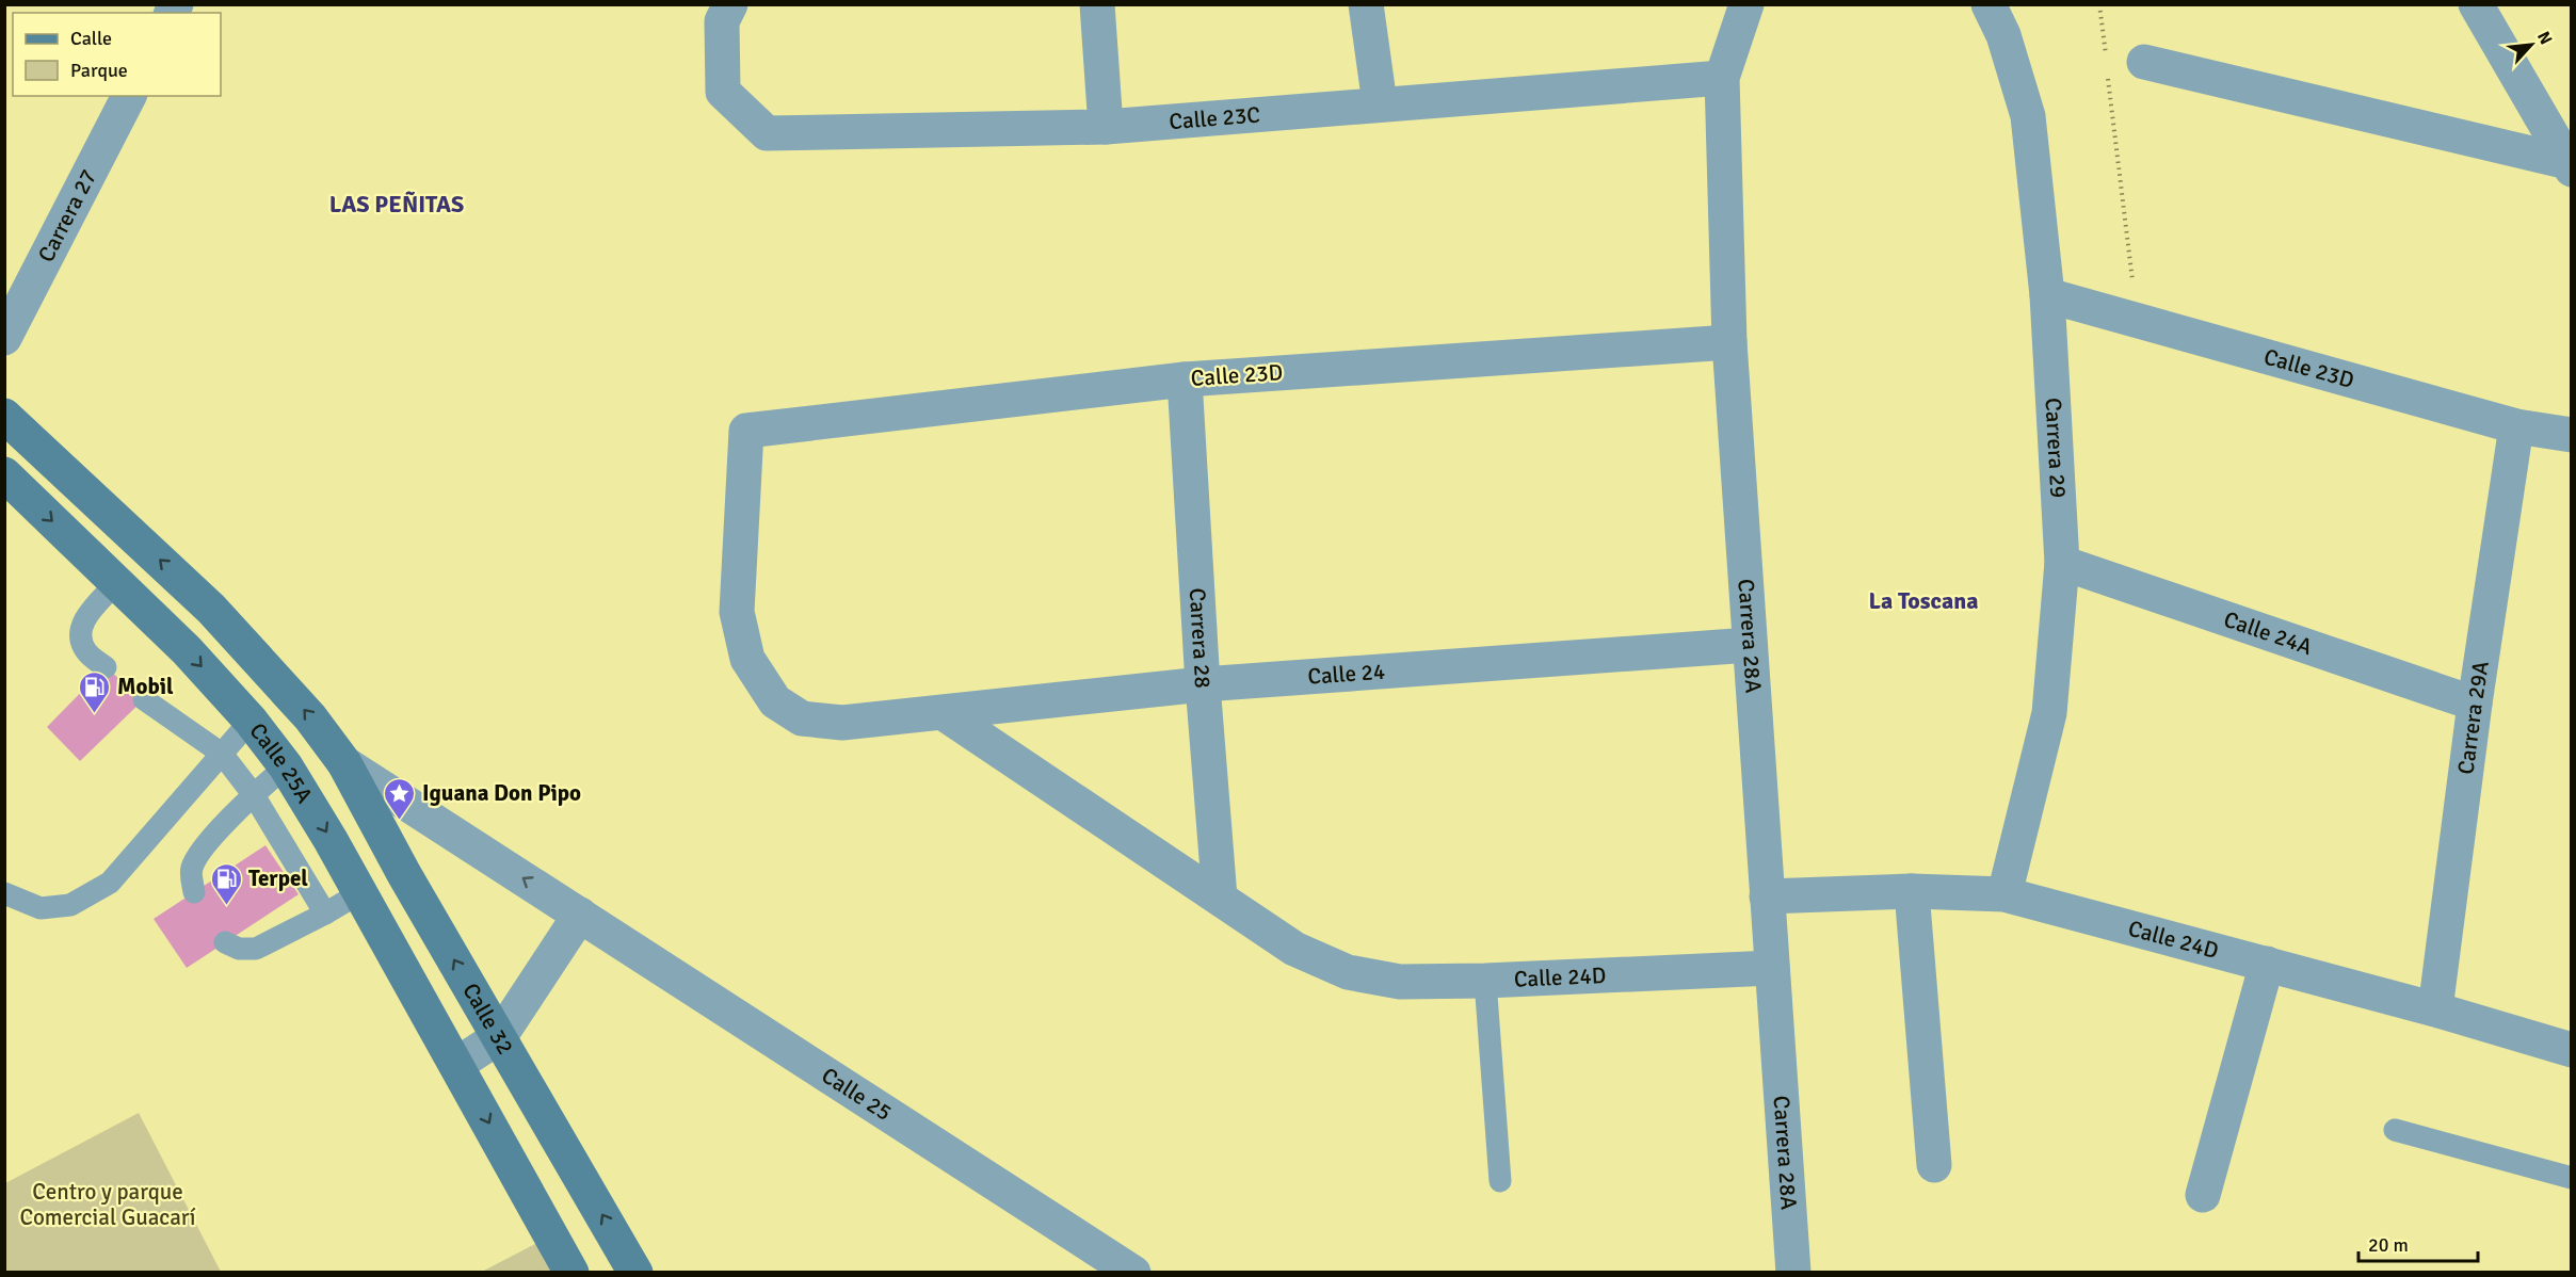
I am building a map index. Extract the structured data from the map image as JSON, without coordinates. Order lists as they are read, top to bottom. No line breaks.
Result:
{"streets":{"main road":["Calle 25A","Calle 32"],"street":["Calle 23C","Carrera 27","Calle 23D","Carrera 29","Calle 24A","Carrera 28A","Carrera 28","Calle 24","Carrera 29A","Calle 24D","Calle 25"]},"crossings":[["Calle 23C","Carrera 28A"],["Calle 23D","Carrera 29"],["Calle 23D","Carrera 28A"],["Calle 23D","Carrera 28"],["Calle 23D","Calle 24"],["Calle 23D","Carrera 29A"],["Carrera 29","Calle 24A"],["Carrera 29","Calle 24D"],["Calle 24A","Carrera 29A"],["Carrera 28A","Calle 24"],["Carrera 28A","Calle 24D"],["Carrera 28","Calle 24"],["Carrera 28","Calle 24D"],["Calle 24","Calle 24D"],["Carrera 29A","Calle 24D"],["Calle 32","Calle 25"]],"districts":["LAS PEÑITAS","La Toscana"],"parks":["Centro y parque Comercial Guacarí"],"places":{"fuel station":["Mobil","Terpel"],"place":["Iguana Don Pipo"]},"legend":["Calle","Parque"],"scale_bar":"20 m","north":"top right"}
